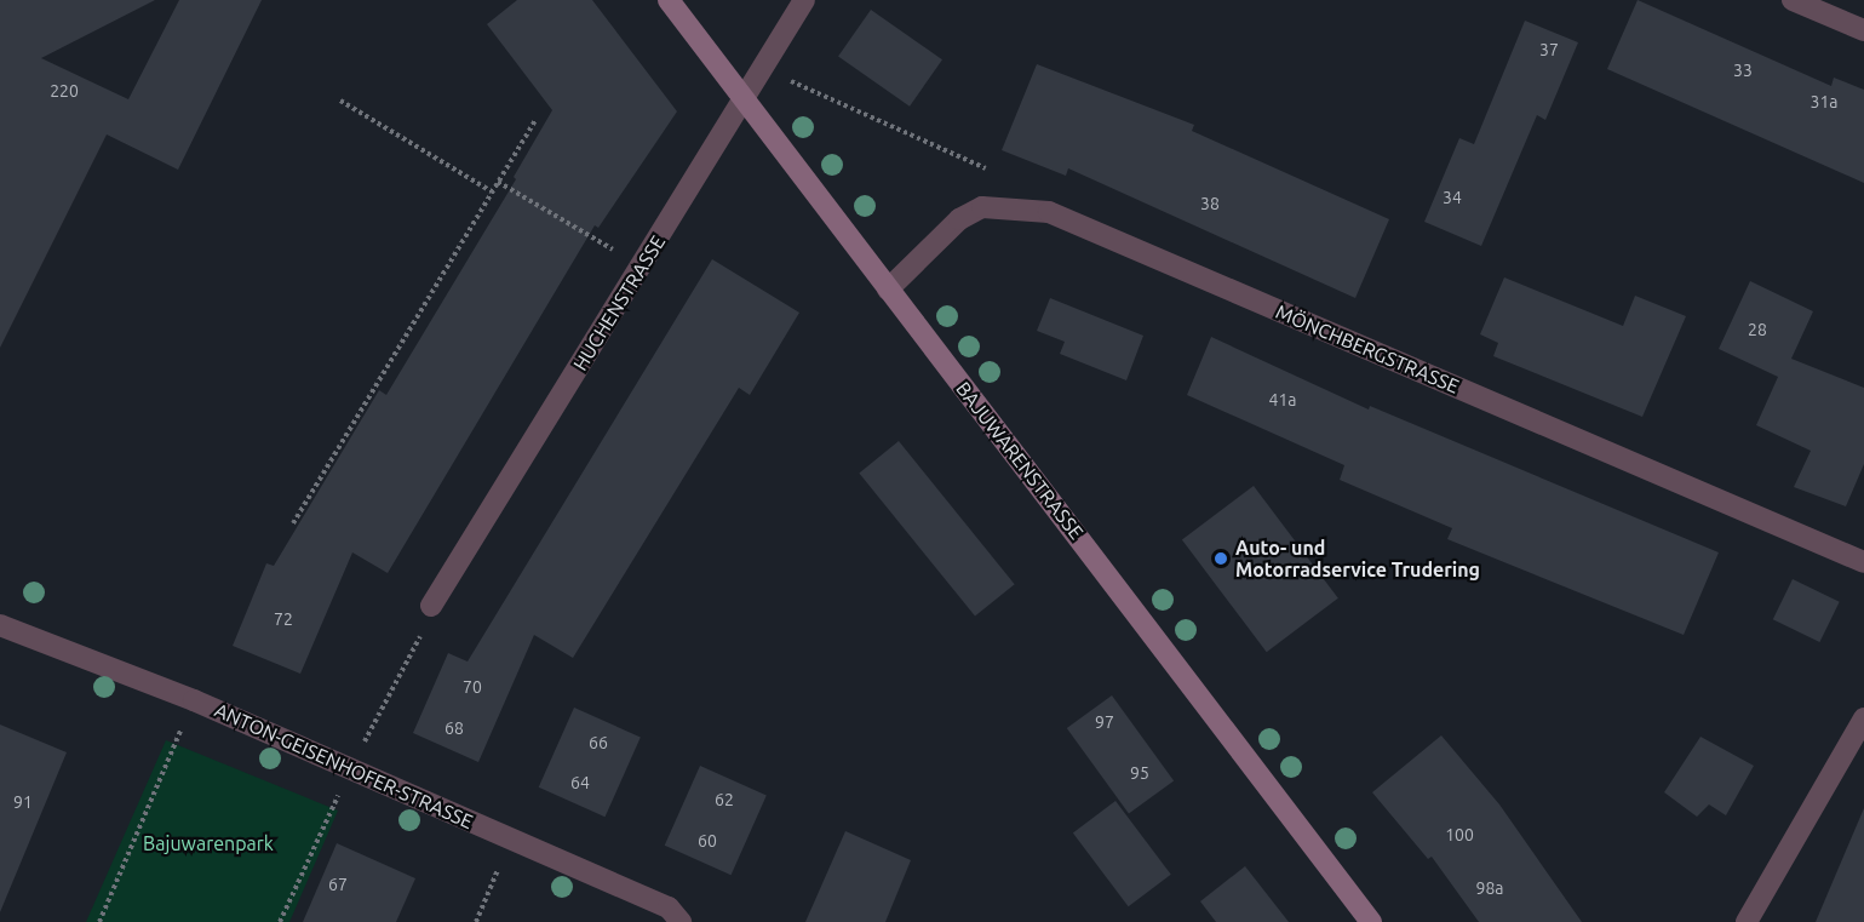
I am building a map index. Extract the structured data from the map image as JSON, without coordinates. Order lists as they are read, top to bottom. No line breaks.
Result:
{"streets":{"main road":["BAJUWARENSTRASSE"],"street":["HUCHENSTRASSE","MÖNCHBERGSTRASSE","ANTON-GEISENHOFER-STRASSE"]},"crossings":[["HUCHENSTRASSE","BAJUWARENSTRASSE"],["MÖNCHBERGSTRASSE","BAJUWARENSTRASSE"]],"parks":["Bajuwarenpark"],"places":["Auto- und Motorradservice Trudering"],"house_numbers":["37","33","220","31a","34","38","28","41a","72","70","97","68","66","95","64","62","91","100","60","67","98a"]}
